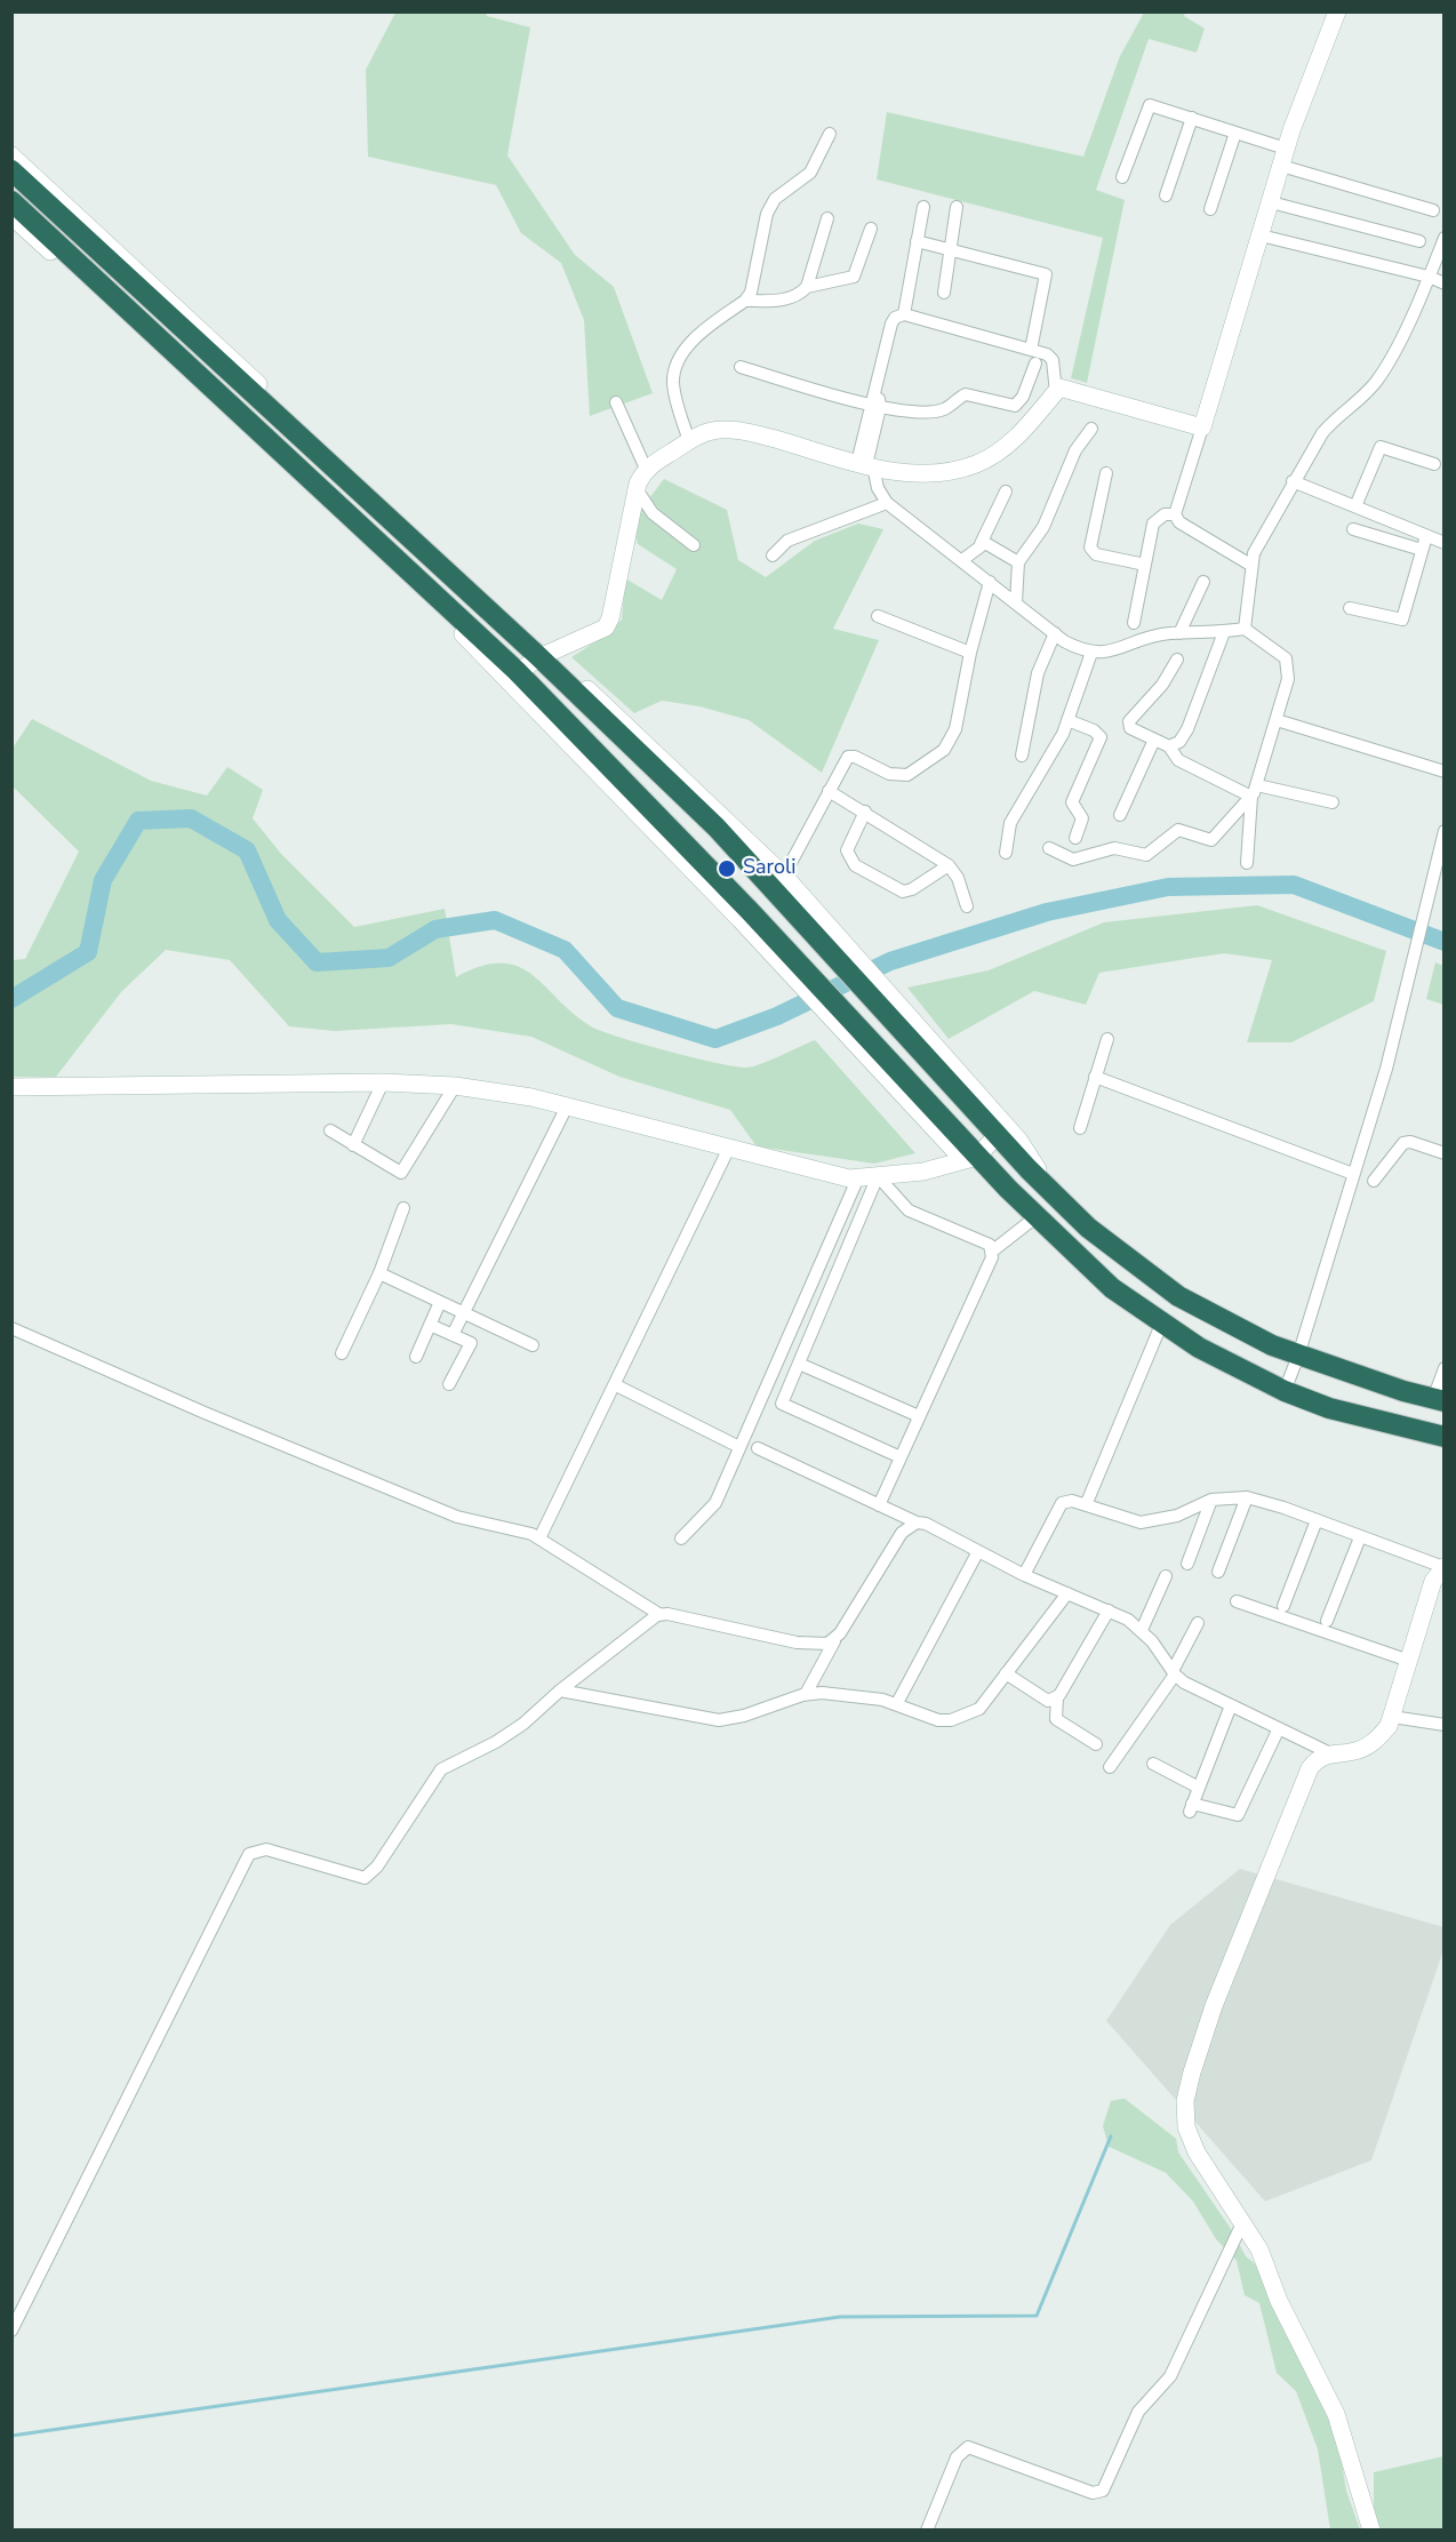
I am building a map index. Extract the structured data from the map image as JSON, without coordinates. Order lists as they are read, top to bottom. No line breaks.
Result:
{"places":["Saroli"]}
